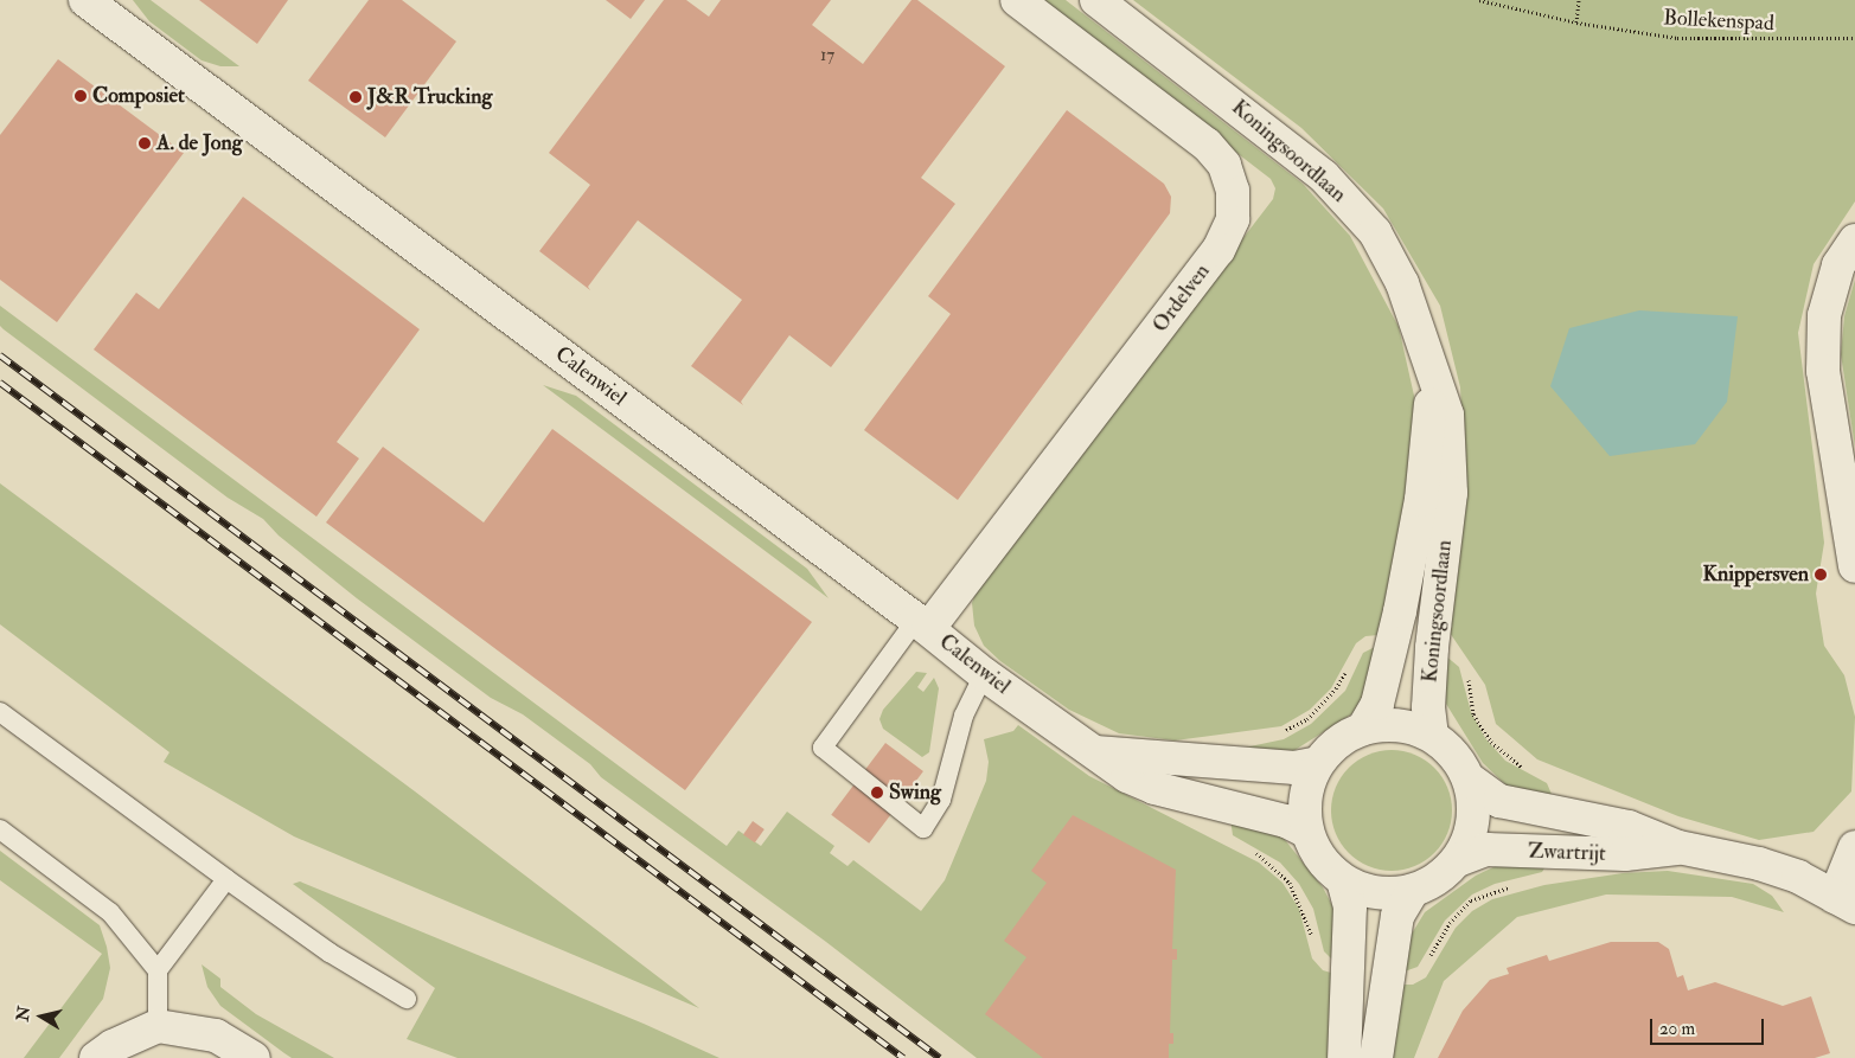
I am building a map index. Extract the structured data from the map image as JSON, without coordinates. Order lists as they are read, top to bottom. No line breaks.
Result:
{"streets":{"street":["Koningsoordlaan","Ordelven","Calenwiel","Zwartrijt"],"path":["Bollekenspad"]},"crossings":[["Koningsoordlaan","Calenwiel"],["Koningsoordlaan","Zwartrijt"],["Ordelven","Calenwiel"],["Calenwiel","Zwartrijt"]],"places":["Composiet","J&R Trucking","A. de Jong","Knippersven","Swing"],"house_numbers":["17"],"scale_bar":"20 m","north":"left"}
